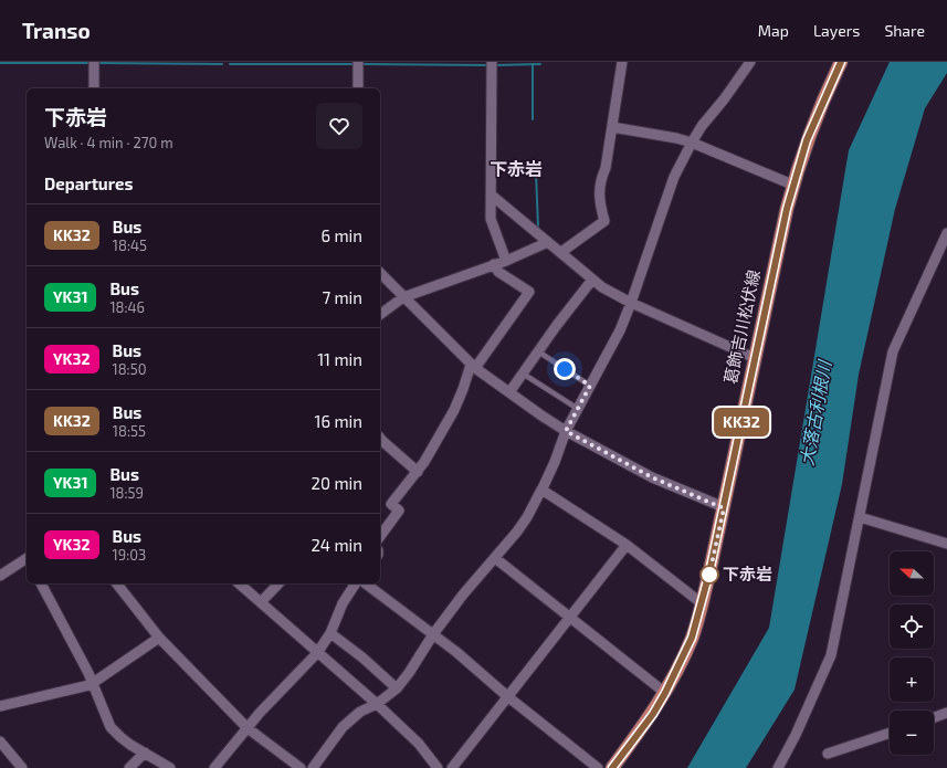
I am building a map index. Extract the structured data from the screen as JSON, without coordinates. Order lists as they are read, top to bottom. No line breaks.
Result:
{"streets":{"main road":["葛飾吉川松伏線"]},"districts":["下赤岩"],"water":["大落古利根川"],"places":["下赤岩"],"lines":["bus line KK32"],"north":"left","page":{"header":"Transo","nav":["Map","Layers","Share"],"on_map":"KK32","heading":[["下赤岩","Walk · 4 min · 270 m"],"Departures"],"list":[{"mark":"KK32","name":"Bus","note":"18:45","value":"6 min"},{"mark":"YK31","name":"Bus","note":"18:46","value":"7 min"},{"mark":"YK32","name":"Bus","note":"18:50","value":"11 min"},{"mark":"KK32","name":"Bus","note":"18:55","value":"16 min"},{"mark":"YK31","name":"Bus","note":"18:59","value":"20 min"},{"mark":"YK32","name":"Bus","note":"19:03","value":"24 min"}],"map_buttons":["+","−"]}}
